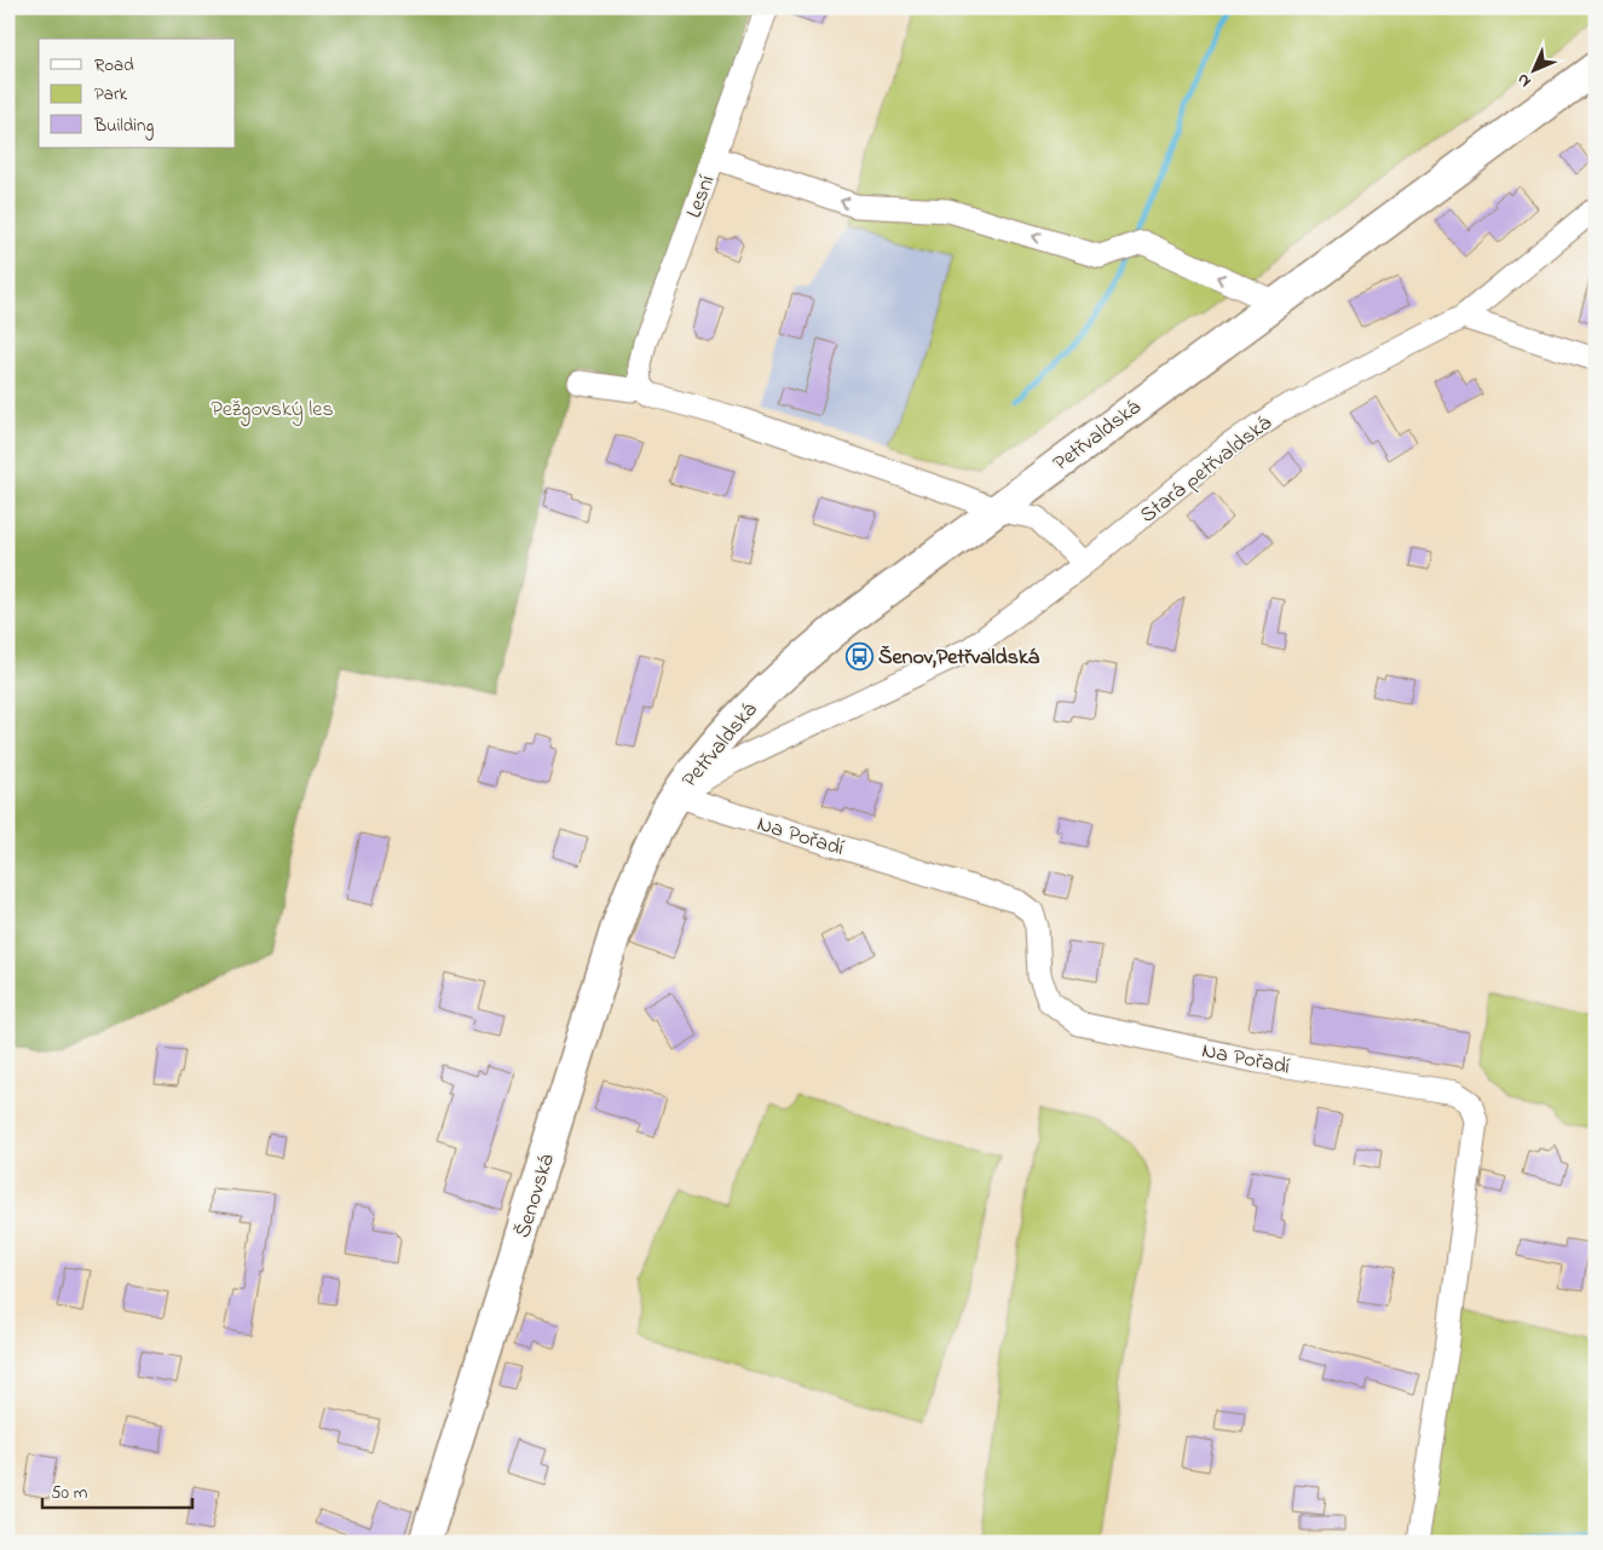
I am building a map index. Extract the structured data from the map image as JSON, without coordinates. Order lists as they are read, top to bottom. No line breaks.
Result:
{"streets":{"main road":["Petřvaldská","Šenovská"],"street":["Lesní","Stará petřvaldská","Na Pořadí"]},"crossings":[["Petřvaldská","Stará petřvaldská"],["Petřvaldská","Na Pořadí"],["Petřvaldská","Šenovská"],["Stará petřvaldská","Na Pořadí"]],"parks":["Pežgovský les"],"places":{"bus stop":["Šenov,Petřvaldská"]},"legend":["Road","Park","Building"],"scale_bar":"50 m","north":"bottom left"}
